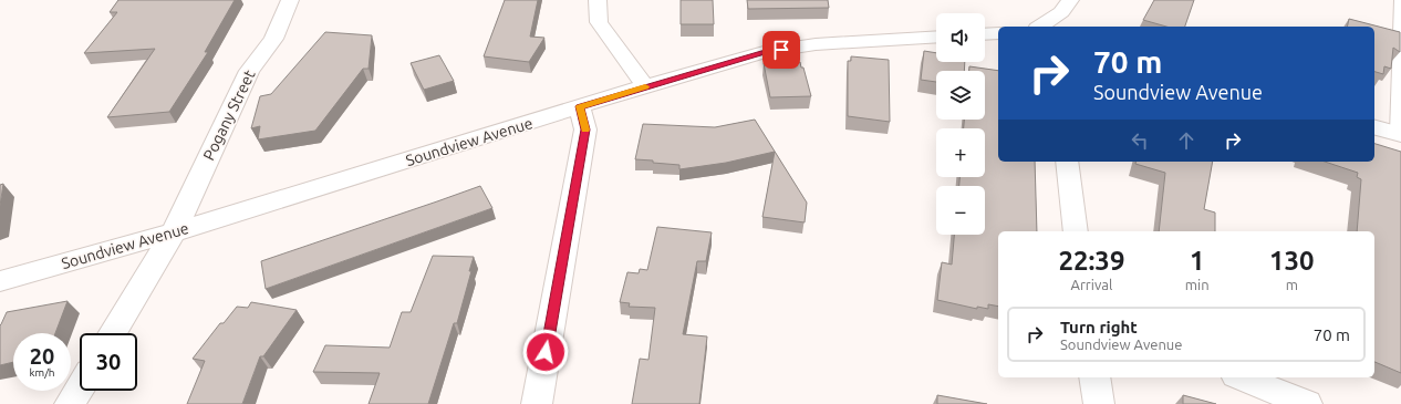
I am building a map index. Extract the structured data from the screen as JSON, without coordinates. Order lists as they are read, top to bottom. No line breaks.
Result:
{"streets":{"street":["Pogany Street","Soundview Avenue"]},"crossings":[["Pogany Street","Soundview Avenue"]],"page":{"map_buttons":["+","−"],"turn":["70 m","Soundview Avenue"],"eta":["22:39","Arrival","1","min","130","m"],"list":[{"name":"Turn right","note":"Soundview Avenue","value":"70 m"}],"speed":"20 km/h","limit":"30"}}
